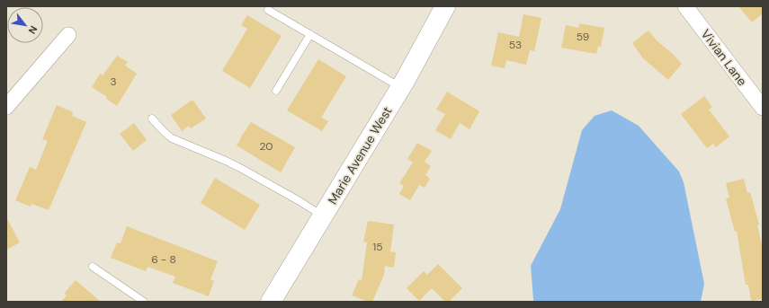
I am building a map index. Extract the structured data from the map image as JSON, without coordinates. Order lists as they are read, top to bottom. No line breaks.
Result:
{"streets":{"street":["Vivian Lane","Marie Avenue West"]},"house_numbers":["59","53","3","20","15","6 - 8"],"north":"bottom right"}
